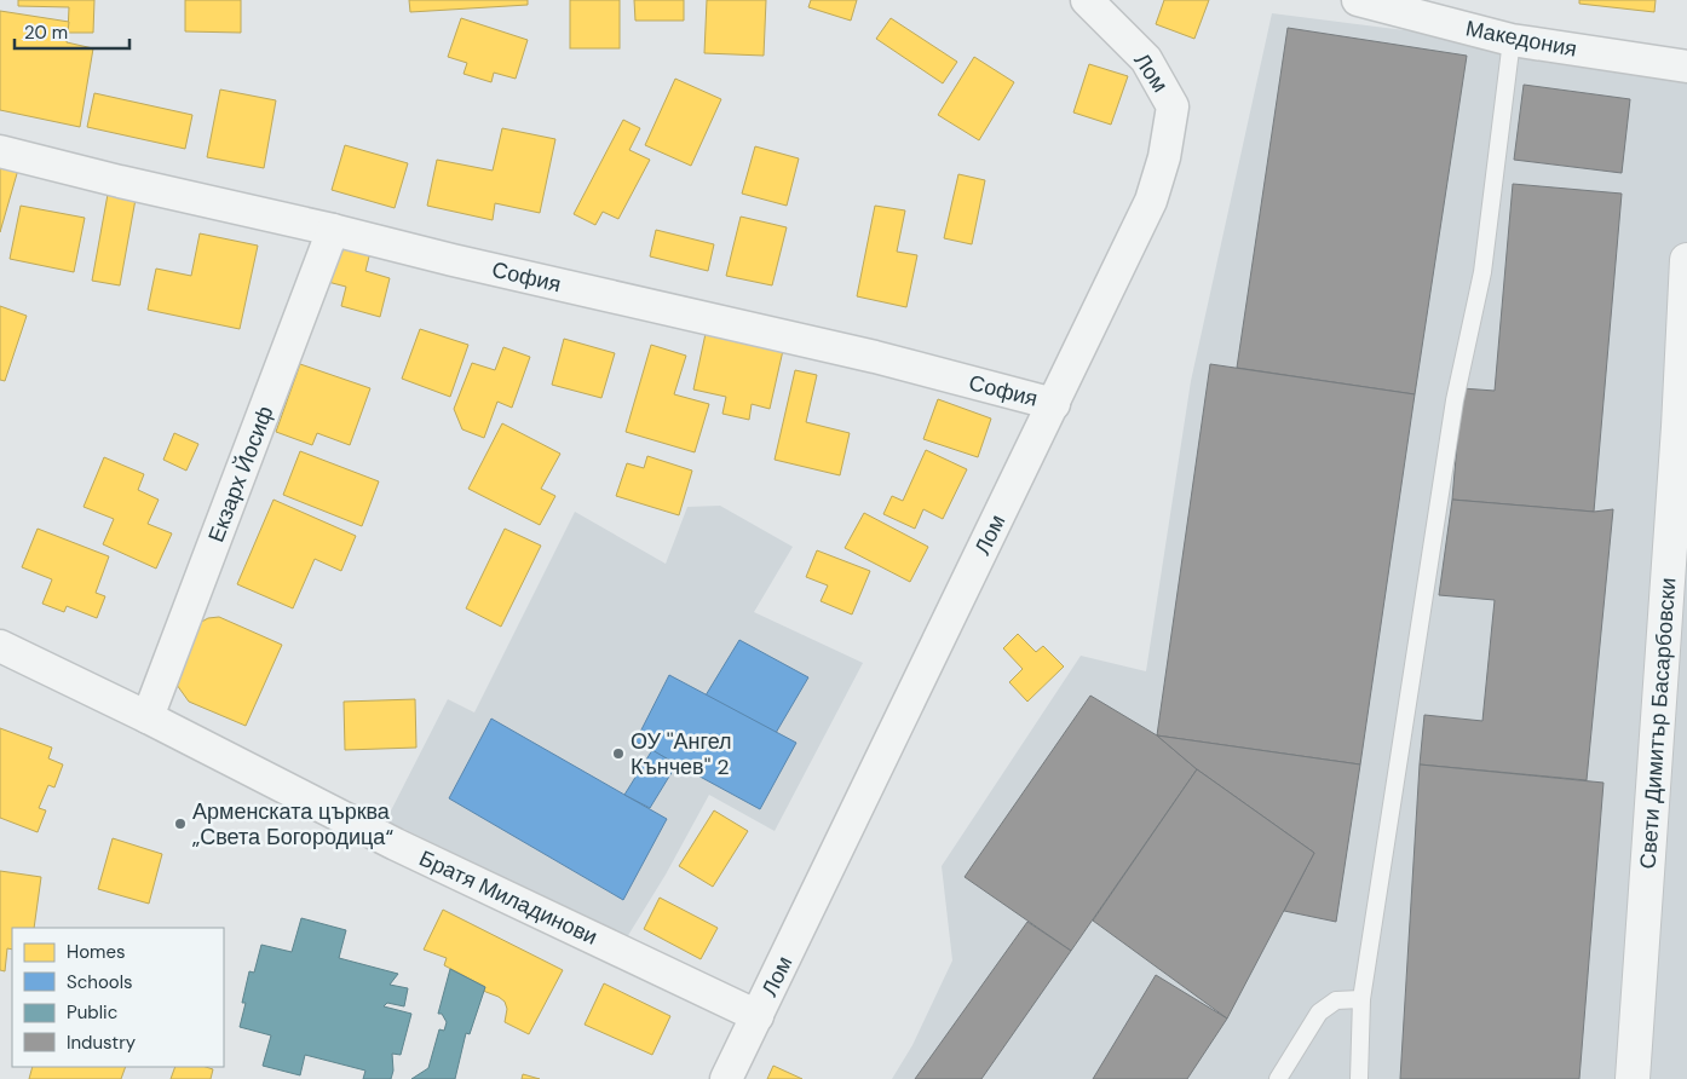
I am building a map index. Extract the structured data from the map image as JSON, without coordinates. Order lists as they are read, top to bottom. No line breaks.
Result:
{"streets":{"street":["Македония","Лом","София","Екзарх Йосиф","Свети Димитър Басарбовски","Братя Миладинови"]},"crossings":[["Лом","София"],["Лом","Братя Миладинови"],["София","Екзарх Йосиф"],["Екзарх Йосиф","Братя Миладинови"]],"places":["ОУ ''Ангел Кънчев'' 2","Арменската църква „Света Богородица“"],"legend":["Homes","Schools","Public","Industry"],"scale_bar":"20 m"}
